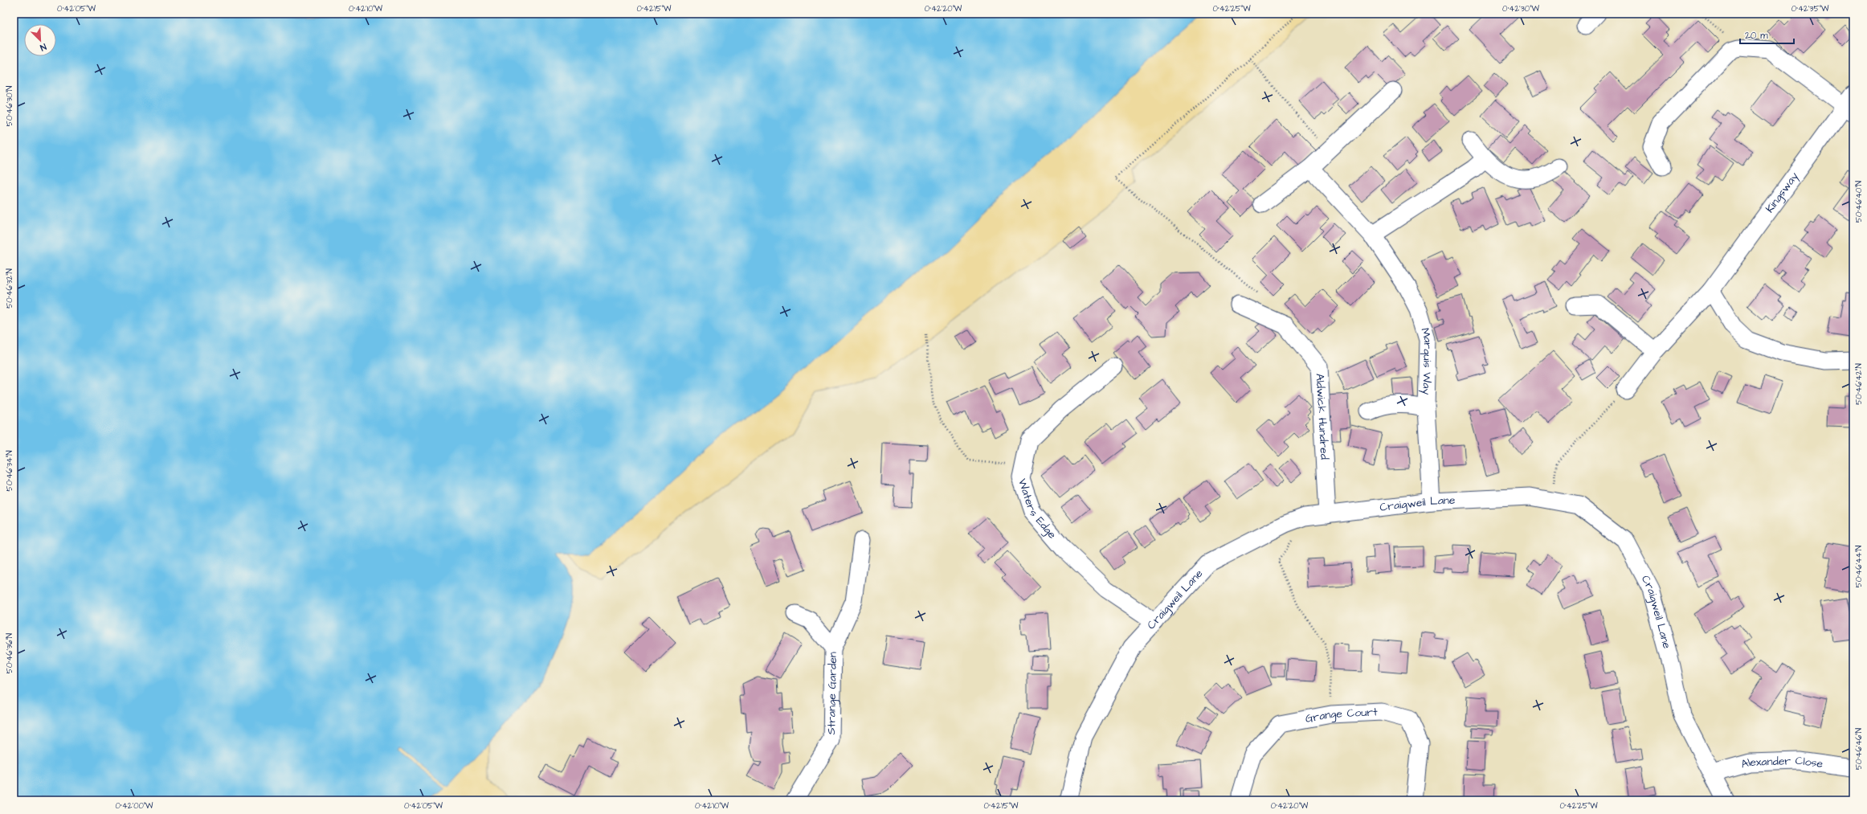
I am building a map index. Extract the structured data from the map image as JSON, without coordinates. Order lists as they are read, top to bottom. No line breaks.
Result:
{"streets":{"street":["Kingsway","Marquis Way","Aldwick Hundred","Craigweil Lane","Waters Edge","Strange Garden","Grange Court","Alexander Close"]},"crossings":[["Marquis Way","Craigweil Lane"],["Aldwick Hundred","Craigweil Lane"],["Craigweil Lane","Waters Edge"],["Craigweil Lane","Alexander Close"]],"scale_bar":"20 m","north":"bottom right","coordinates":["0°42'05\"W","0°42'10\"W","0°42'15\"W","0°42'20\"W","0°42'25\"W","0°42'30\"W","0°42'35\"W","50°46'30\"N","50°46'40\"N","50°46'32\"N","50°46'42\"N","50°46'34\"N","50°46'44\"N","50°46'36\"N","50°46'46\"N","0°42'00\"W"]}
